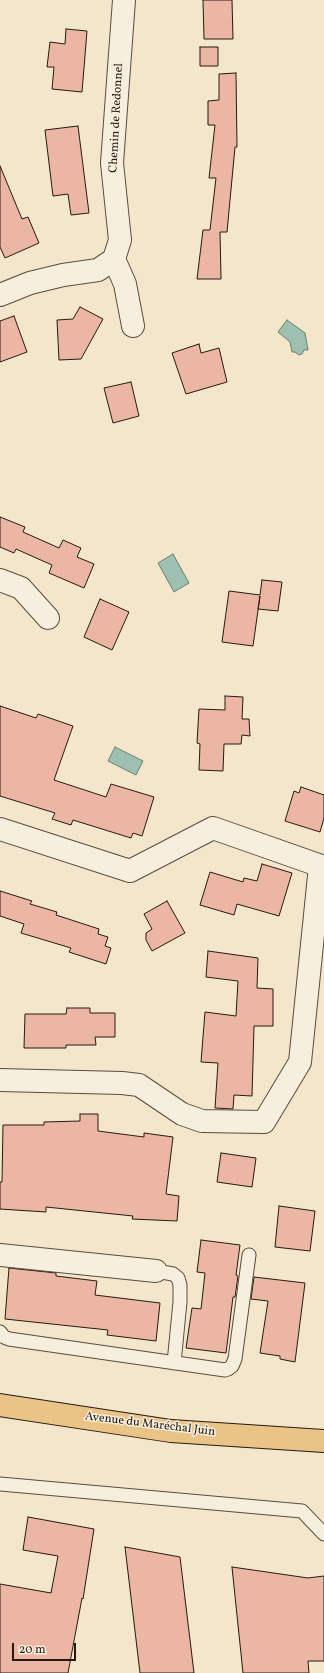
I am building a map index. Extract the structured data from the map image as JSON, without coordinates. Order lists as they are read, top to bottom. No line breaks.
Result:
{"streets":{"main road":["Avenue du Maréchal Juin"],"street":["Chemin de Redonnel"]},"scale_bar":"20 m"}
